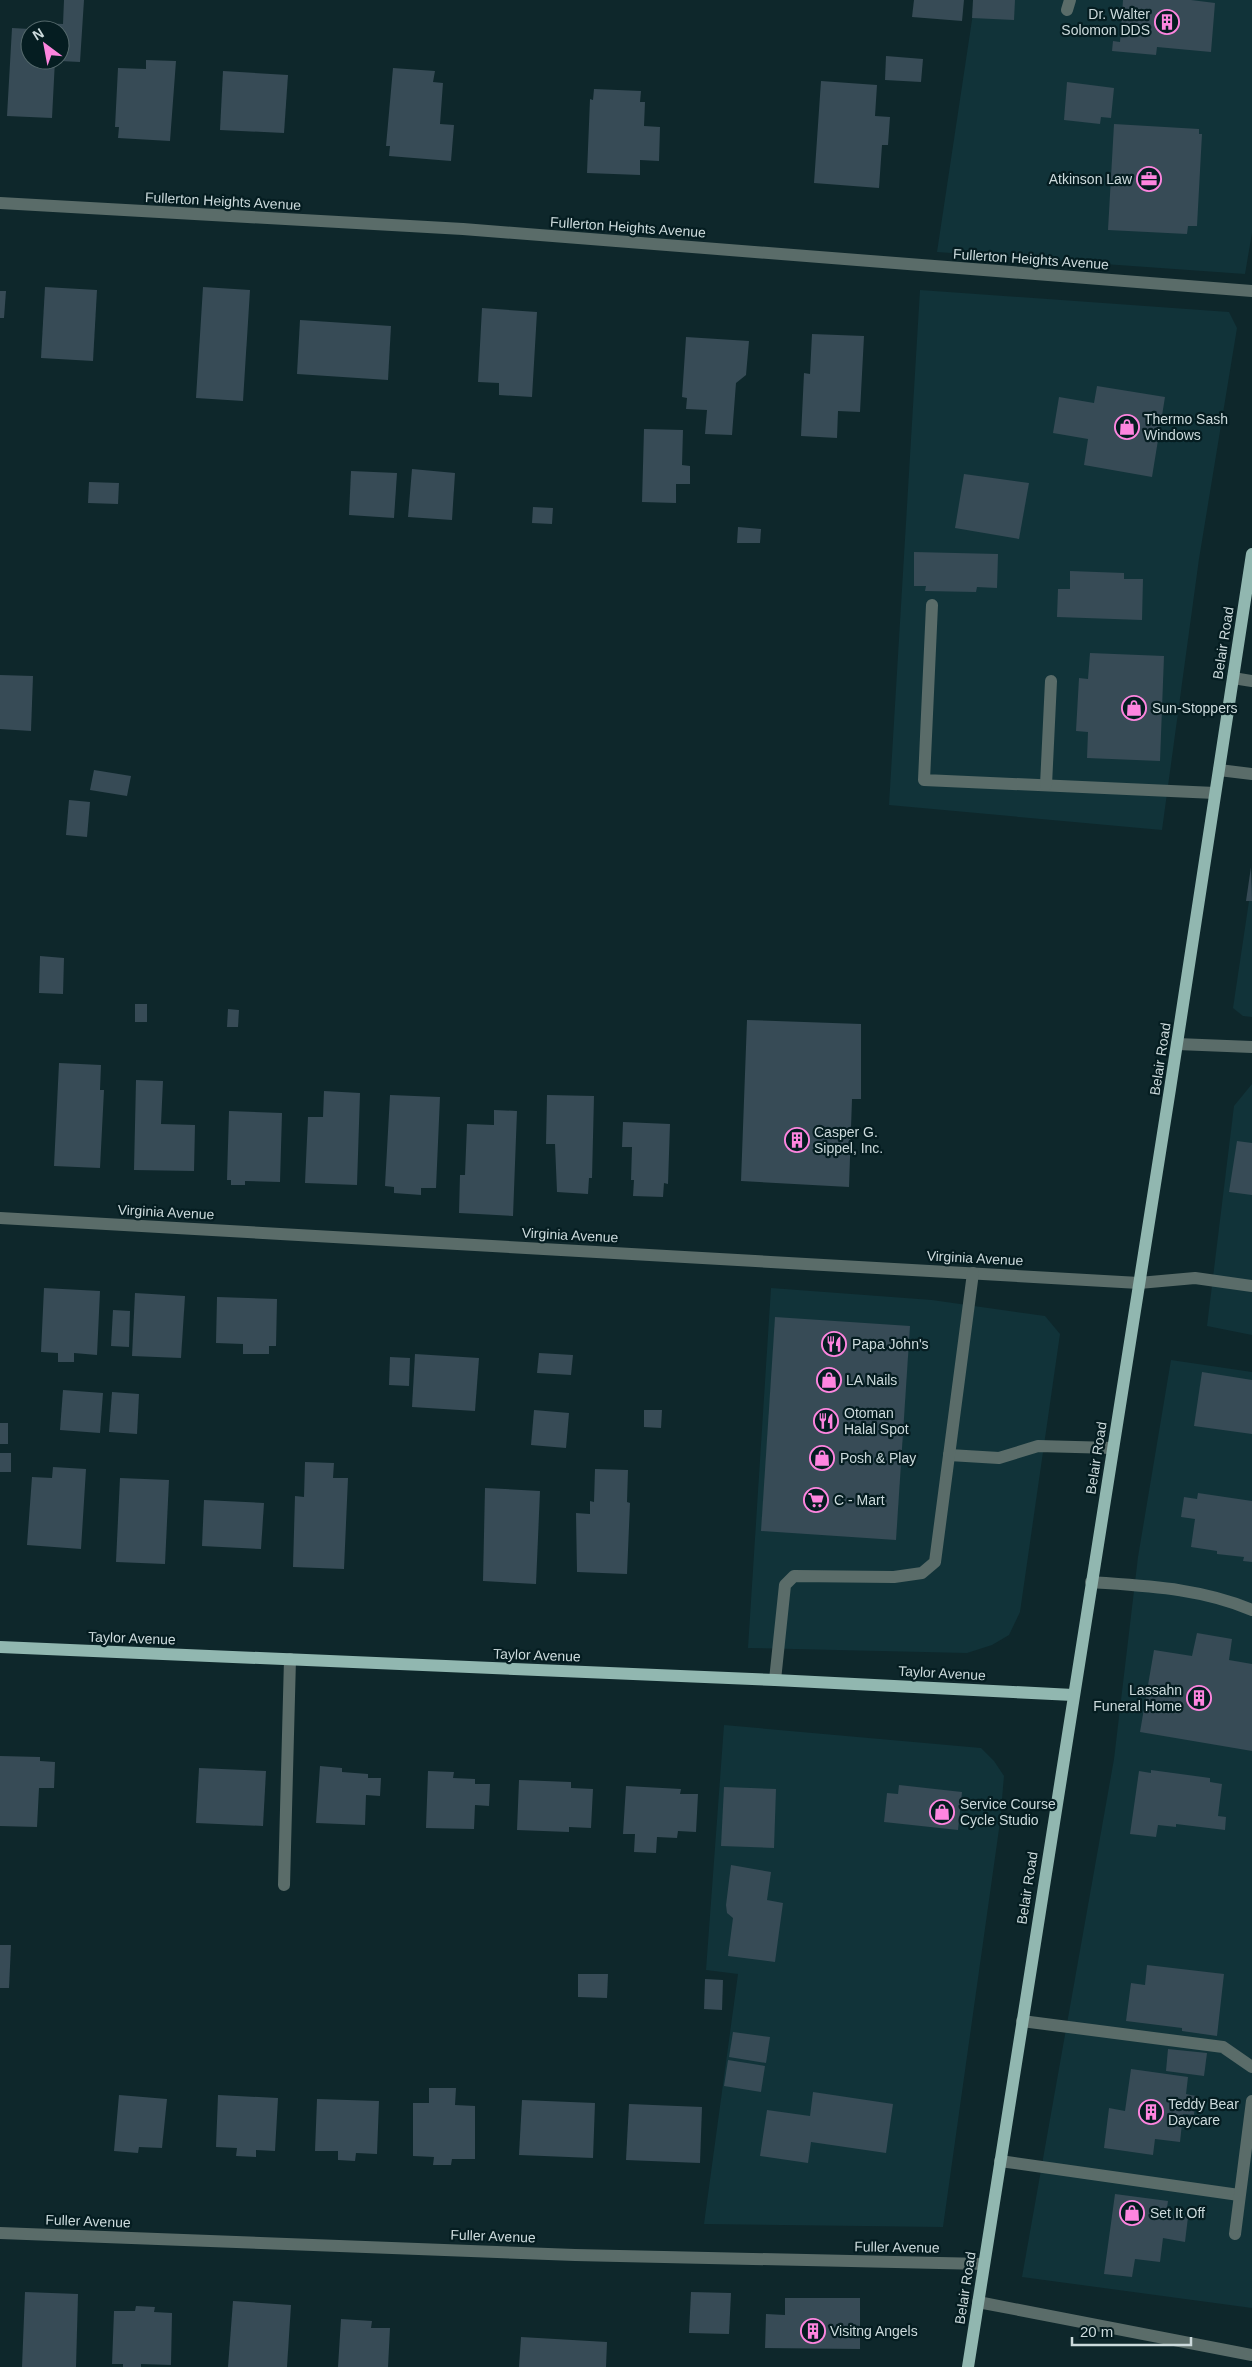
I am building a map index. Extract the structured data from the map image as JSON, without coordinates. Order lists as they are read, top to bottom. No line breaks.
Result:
{"streets":{"main road":["Belair Road","Taylor Avenue"],"street":["Fullerton Heights Avenue","Virginia Avenue","Fuller Avenue"]},"crossings":[["Belair Road","Virginia Avenue"],["Belair Road","Taylor Avenue"],["Belair Road","Fuller Avenue"]],"places":{"building":["Dr. Walter Solomon DDS","Casper G. Sippel, Inc.","Lassahn Funeral Home","Teddy Bear Daycare","Visitng Angels"],"office":["Atkinson Law"],"shop":["Thermo Sash Windows","Sun-Stoppers","LA Nails","Posh & Play","Service Course Cycle Studio","Set It Off"],"restaurant":["Papa John's","Otoman Halal Spot"],"supermarket":["C - Mart"]},"scale_bar":"20 m","north":"top left"}
